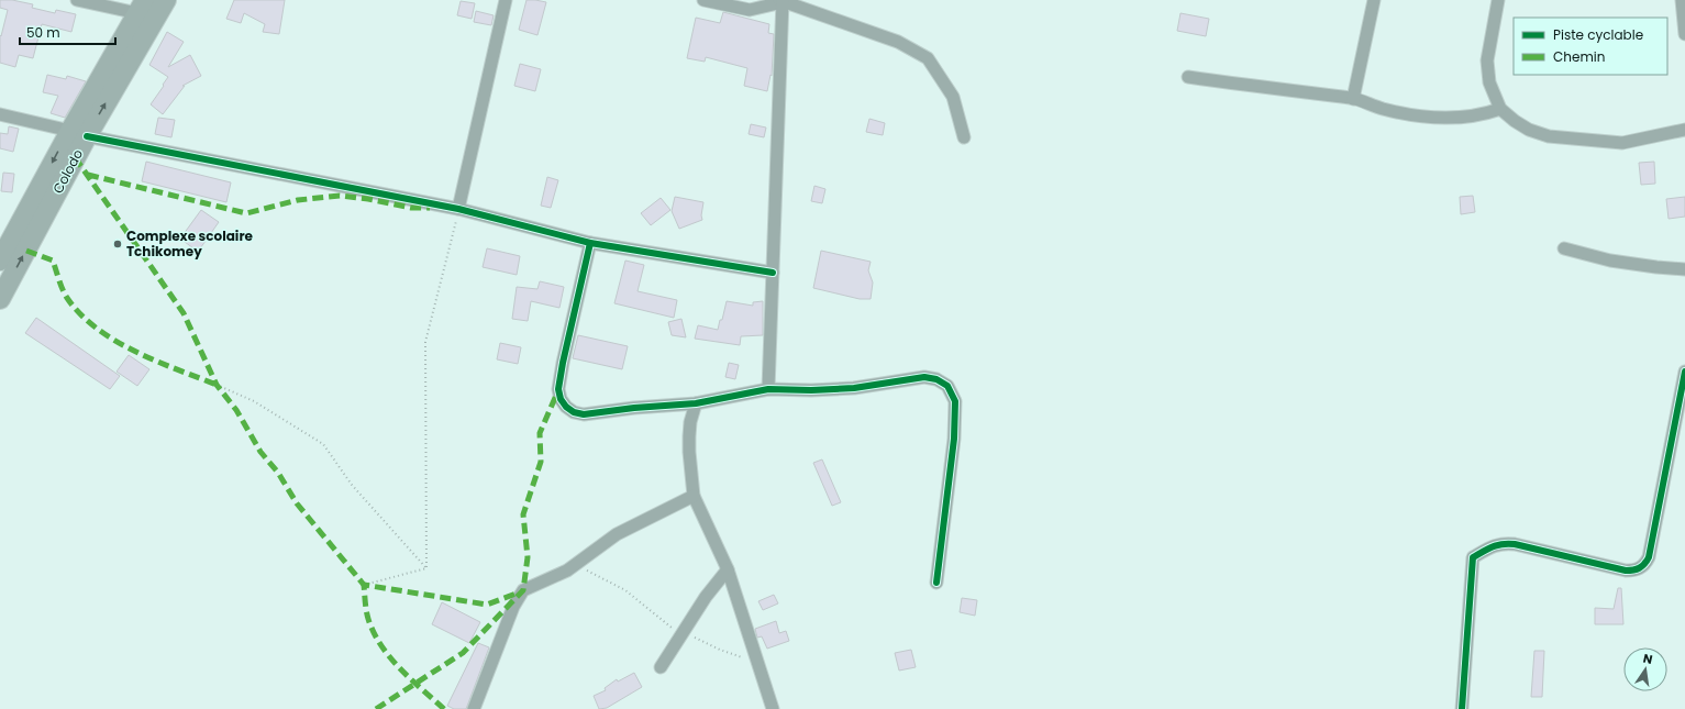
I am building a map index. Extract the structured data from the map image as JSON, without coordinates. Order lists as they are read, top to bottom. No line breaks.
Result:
{"streets":{"main road":["Colodo"]},"places":["Complexe scolaire Tchikomey"],"legend":["Piste cyclable","Chemin"],"scale_bar":"50 m","north":"top"}
